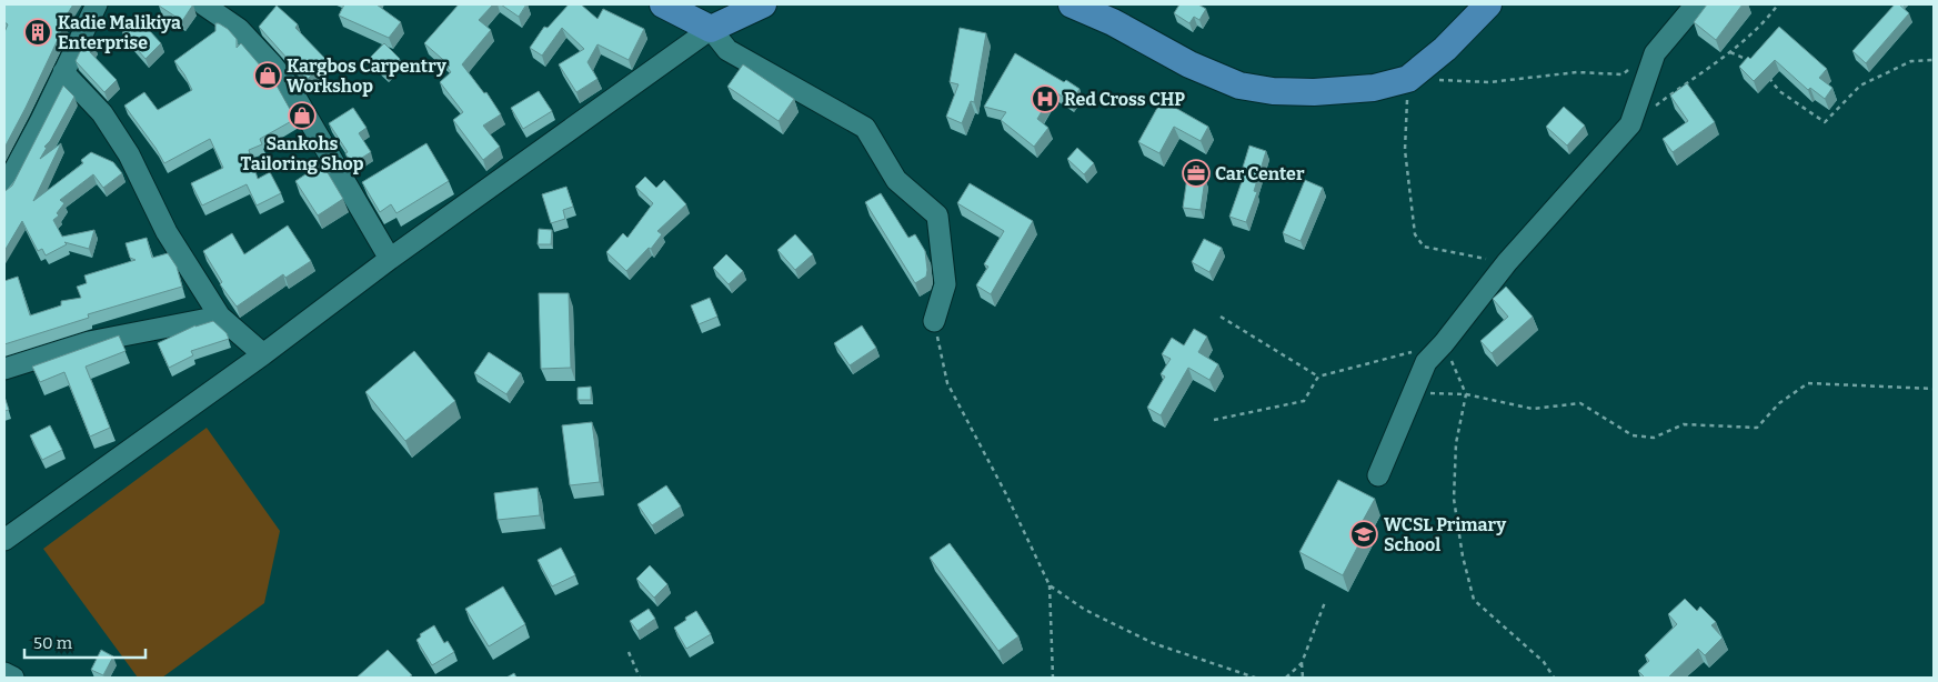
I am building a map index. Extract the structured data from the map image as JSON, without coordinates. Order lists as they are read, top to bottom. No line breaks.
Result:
{"places":{"building":["Kadie Malikiya Enterprise"],"shop":["Kargbos Carpentry Workshop","Sankohs Tailoring Shop"],"hospital":["Red Cross CHP"],"office":["Car Center"],"school or university":["WCSL Primary School"]},"scale_bar":"50 m"}
